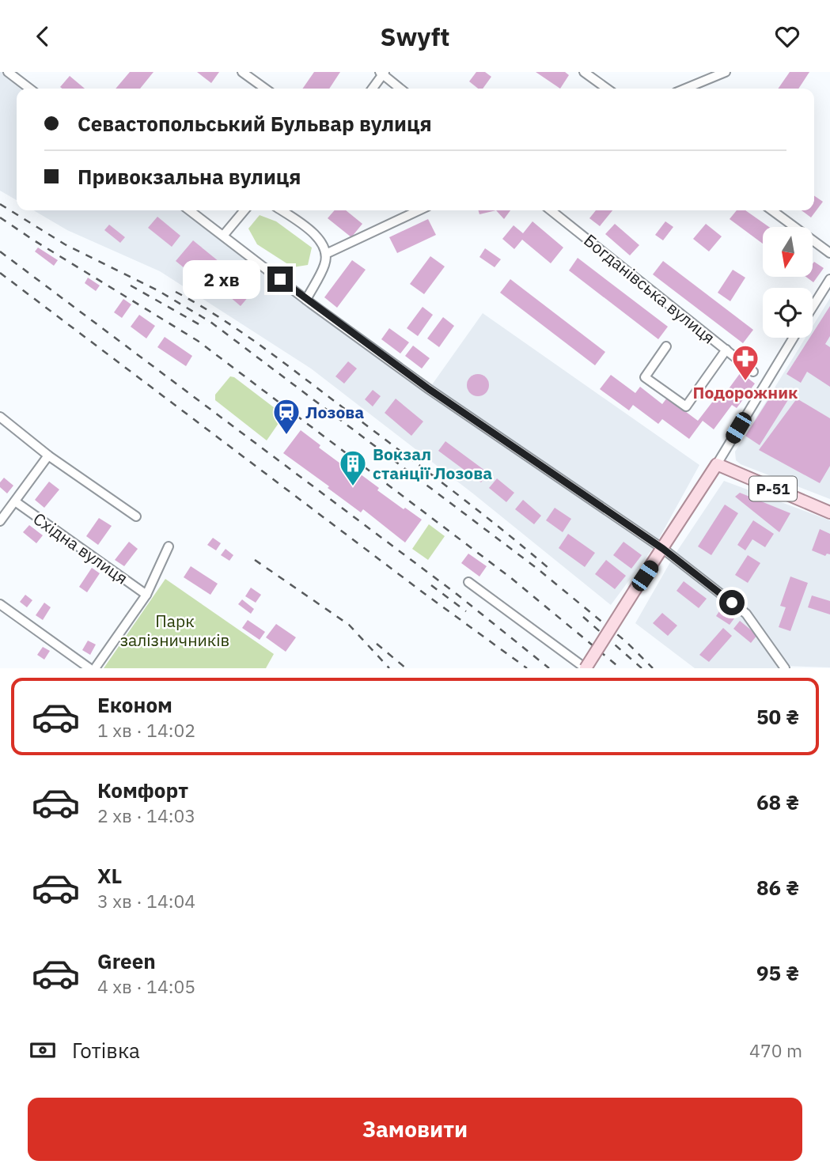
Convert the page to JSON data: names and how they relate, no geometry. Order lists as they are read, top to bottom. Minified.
{"streets":{"main road":["Р-51"],"street":["Богданівська вулиця","Східна вулиця"]},"parks":["Парк залізничників"],"places":{"pharmacy":["Подорожник"],"station":["Лозова"],"building":["Вокзал станції Лозова"]},"north":"bottom","page":{"header":"Swyft","banner":["Севастопольський Бульвар вулиця","Привокзальна вулиця"],"bubble":"2 хв","list":[{"name":"Економ","note":"1 хв · 14:02","value":"50 ₴"},{"name":"Комфорт","note":"2 хв · 14:03","value":"68 ₴"},{"name":"XL","note":"3 хв · 14:04","value":"86 ₴"},{"name":"Green","note":"4 хв · 14:05","value":"95 ₴"}],"pay":["Готівка","470 m"],"buttons":"Замовити"}}
